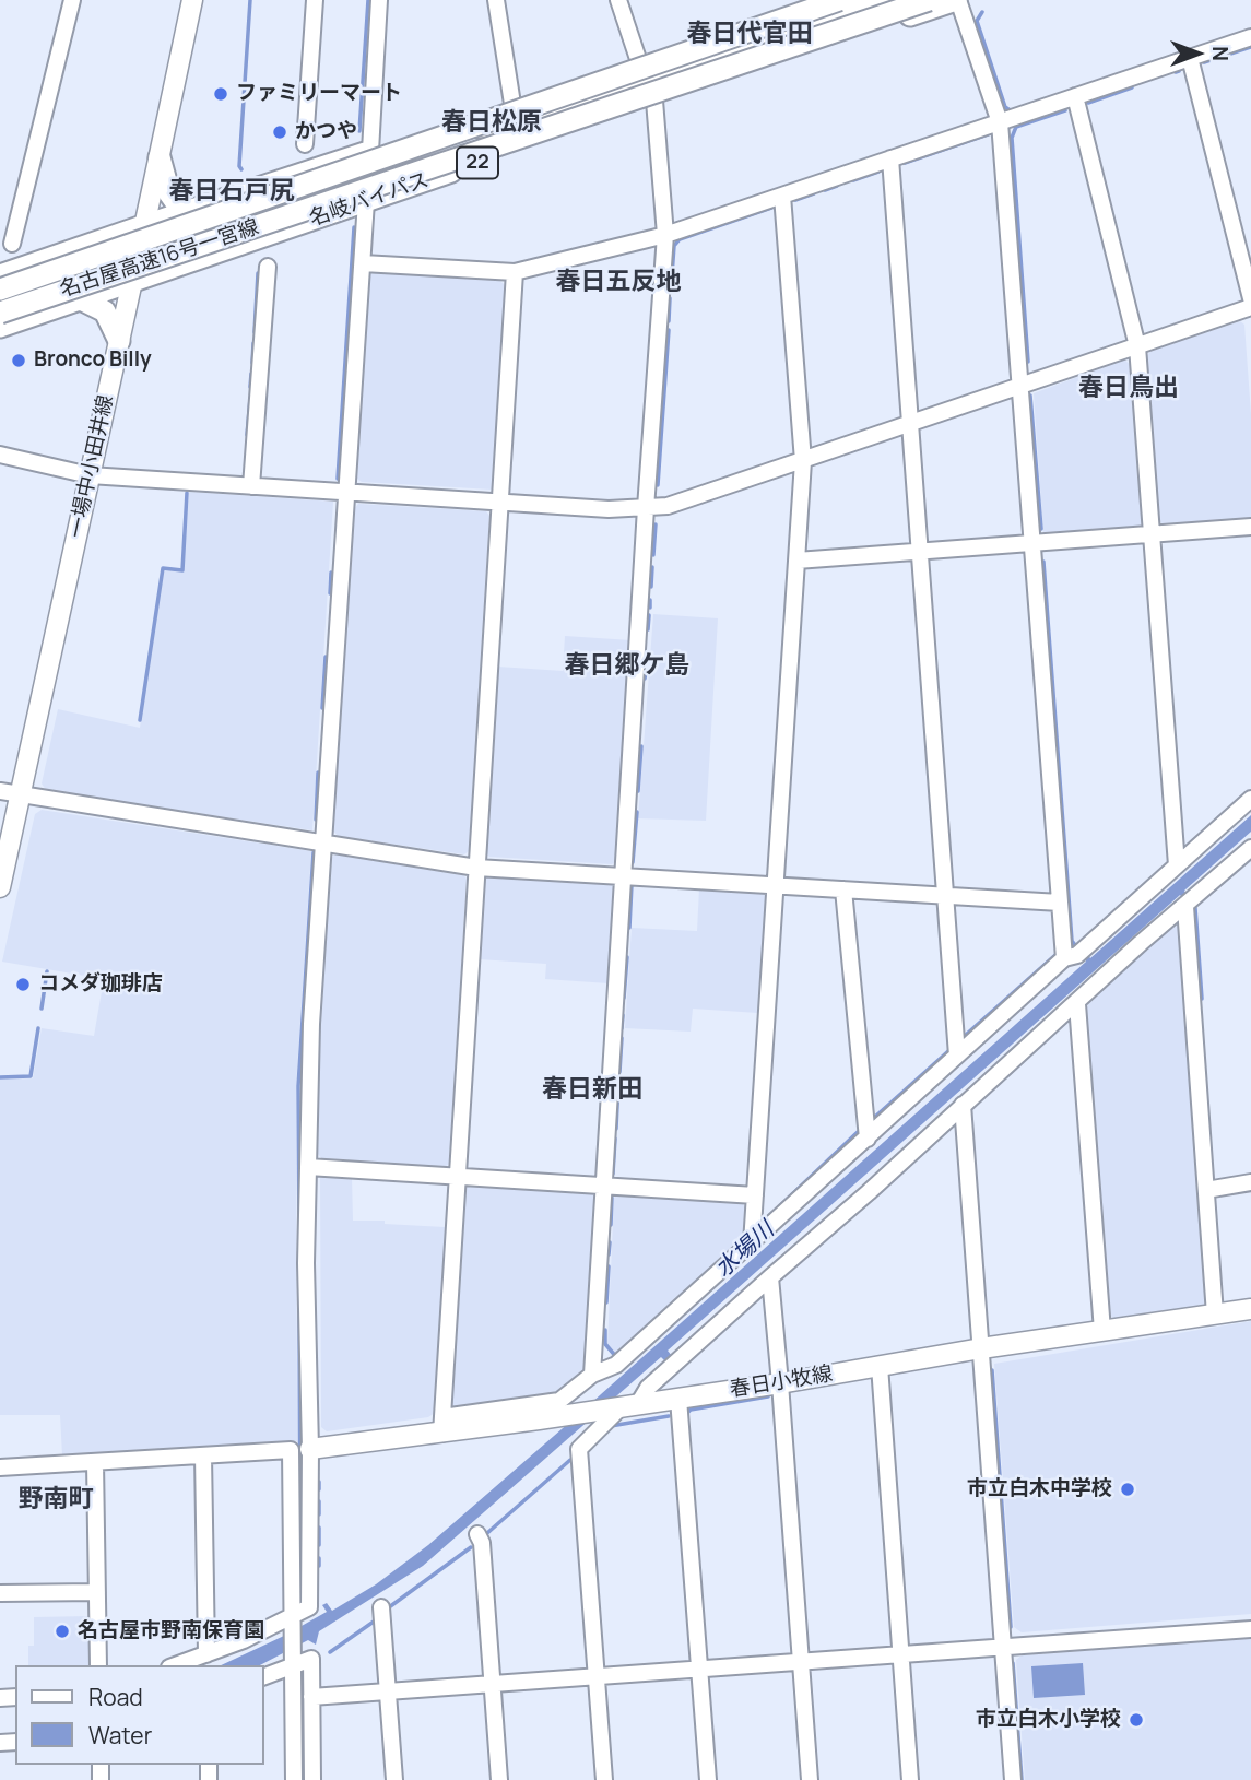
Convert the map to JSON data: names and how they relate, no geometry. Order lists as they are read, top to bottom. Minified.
{"streets":{"highway":["22","名岐バイパス","名古屋高速16号一宮線"],"main road":["一場中小田井線","春日小牧線"]},"crossings":[["22","一場中小田井線"],["名岐バイパス","一場中小田井線"]],"districts":["春日代官田","春日松原","春日石戸尻","春日五反地","春日鳥出","春日郷ケ島","春日新田","野南町"],"water":["水場川"],"places":["ファミリーマート","かつや","Bronco Billy","コメダ珈琲店","市立白木中学校","名古屋市野南保育園","市立白木小学校"],"legend":["Road","Water"],"north":"right"}
